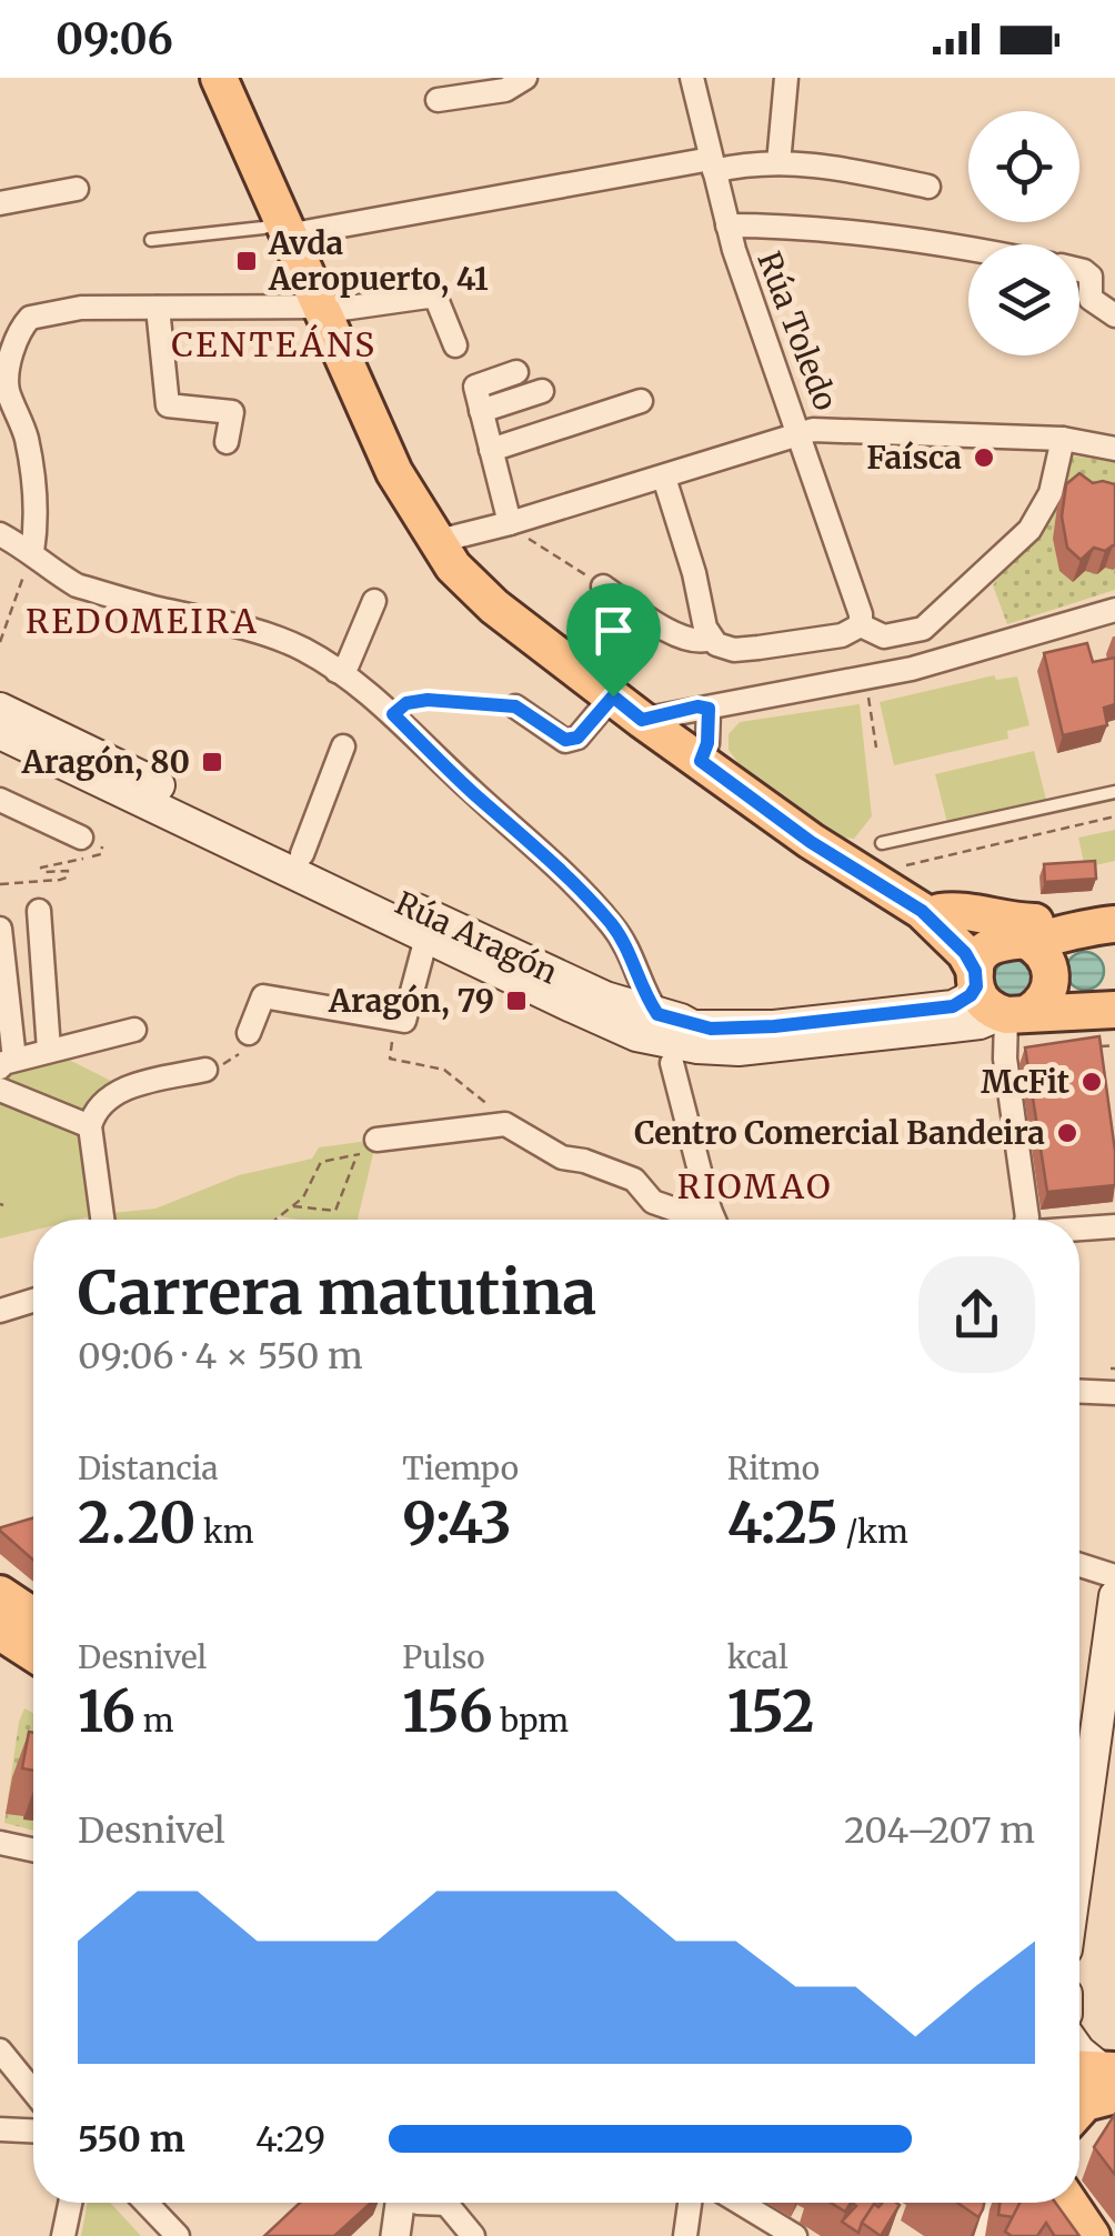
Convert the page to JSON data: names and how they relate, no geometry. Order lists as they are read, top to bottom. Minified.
{"streets":{"main road":["Rúa Aragón"],"street":["Rúa Toledo"]},"districts":["CENTEÁNS","REDOMEIRA","RIOMAO"],"places":{"transit":["Avda Aeropuerto, 41","Aragón, 80","Aragón, 79"],"other":["Faísca","McFit","Centro Comercial Bandeira"]},"page":{"status":"09:06","heading":["Carrera matutina","09:06 · 4 × 550 m"],"stats":[["Distancia","2.20 km"],["Tiempo","9:43"],["Ritmo","4:25 /km"],["Desnivel","16 m"],["Pulso","156 bpm"],["kcal","152"]],"chart":["Desnivel","204–207 m"],"list":[{"name":"550 m","note":"4:29"}]}}
